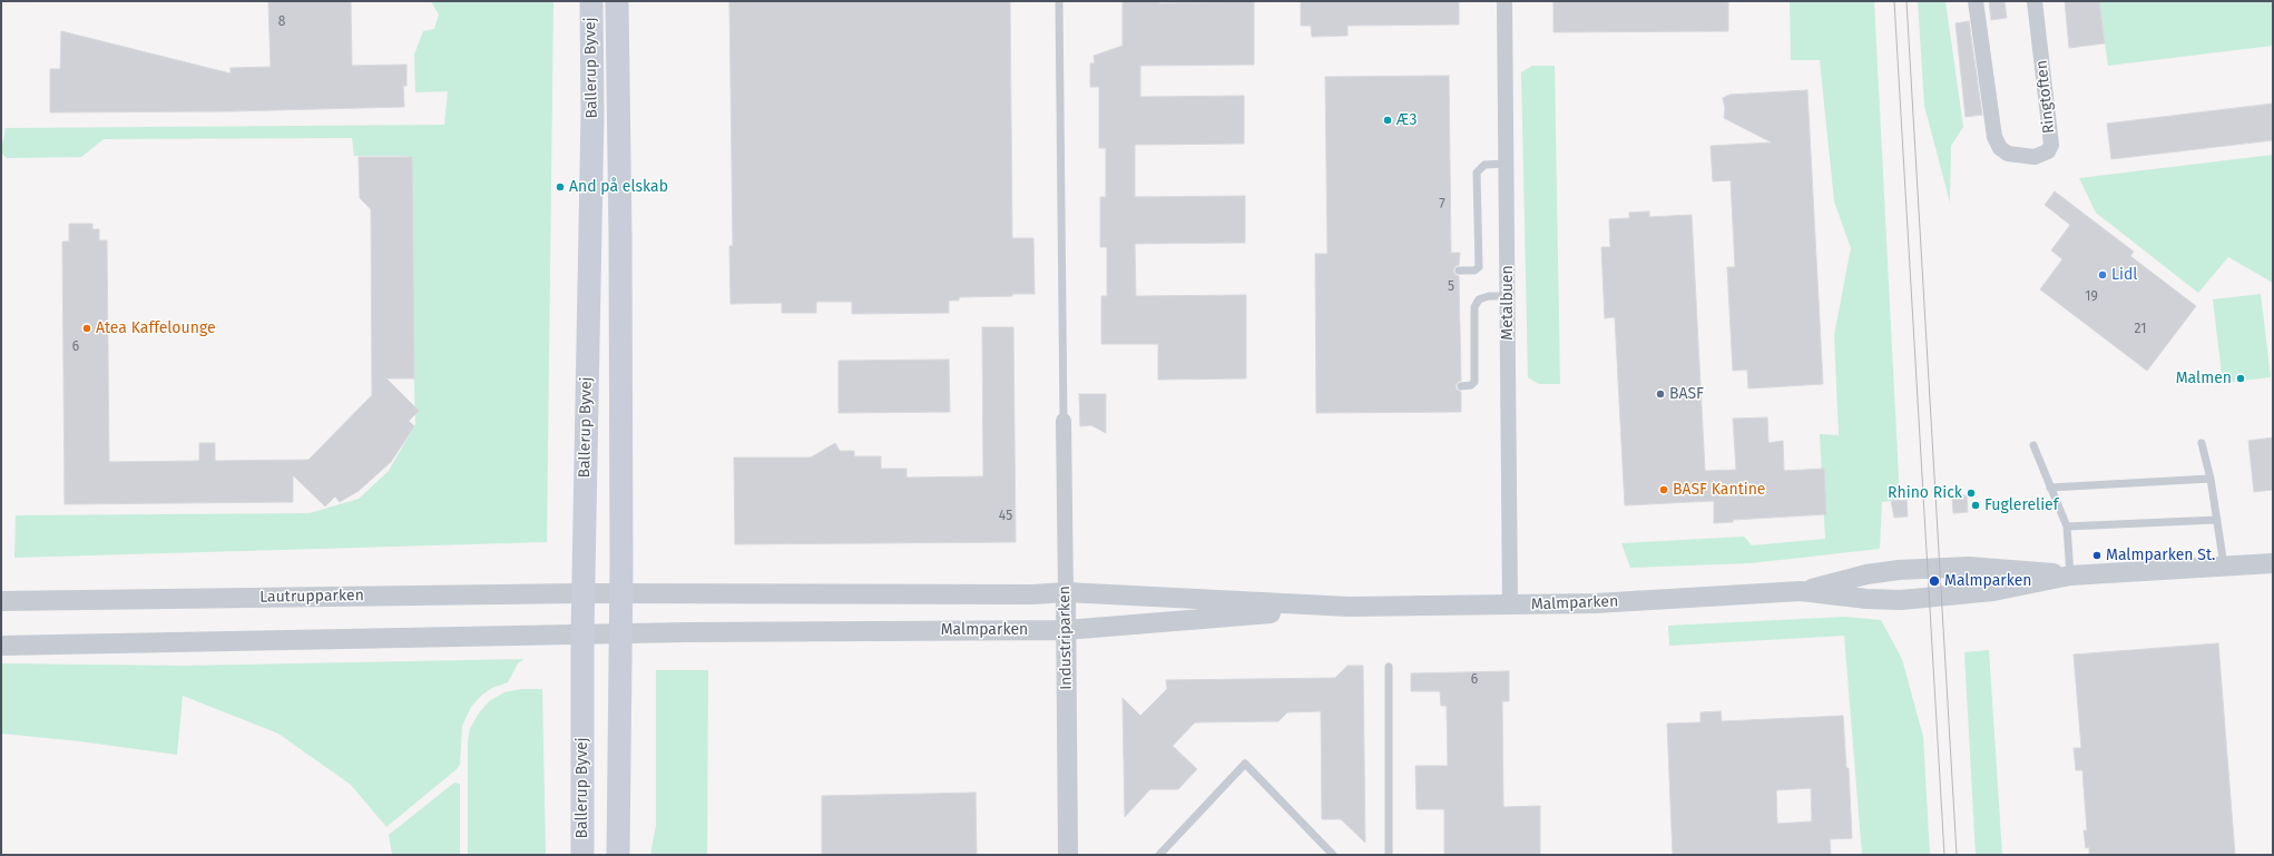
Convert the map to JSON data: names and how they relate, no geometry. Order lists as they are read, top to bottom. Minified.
{"streets":{"main road":["Ballerup Byvej"],"street":["Ringtoften","Metalbuen","Lautrupparken","Malmparken","Industriparken"]},"crossings":[["Ballerup Byvej","Lautrupparken"],["Ballerup Byvej","Malmparken"],["Metalbuen","Malmparken"],["Lautrupparken","Malmparken"],["Malmparken","Industriparken"]],"places":["Æ3","And på elskab","Lidl","Atea Kaffelounge","Malmen","BASF","BASF Kantine","Rhino Rick","Fuglerelief","Malmparken St.","Malmparken"],"house_numbers":["8","7","5","19","21","6","45","6"]}
